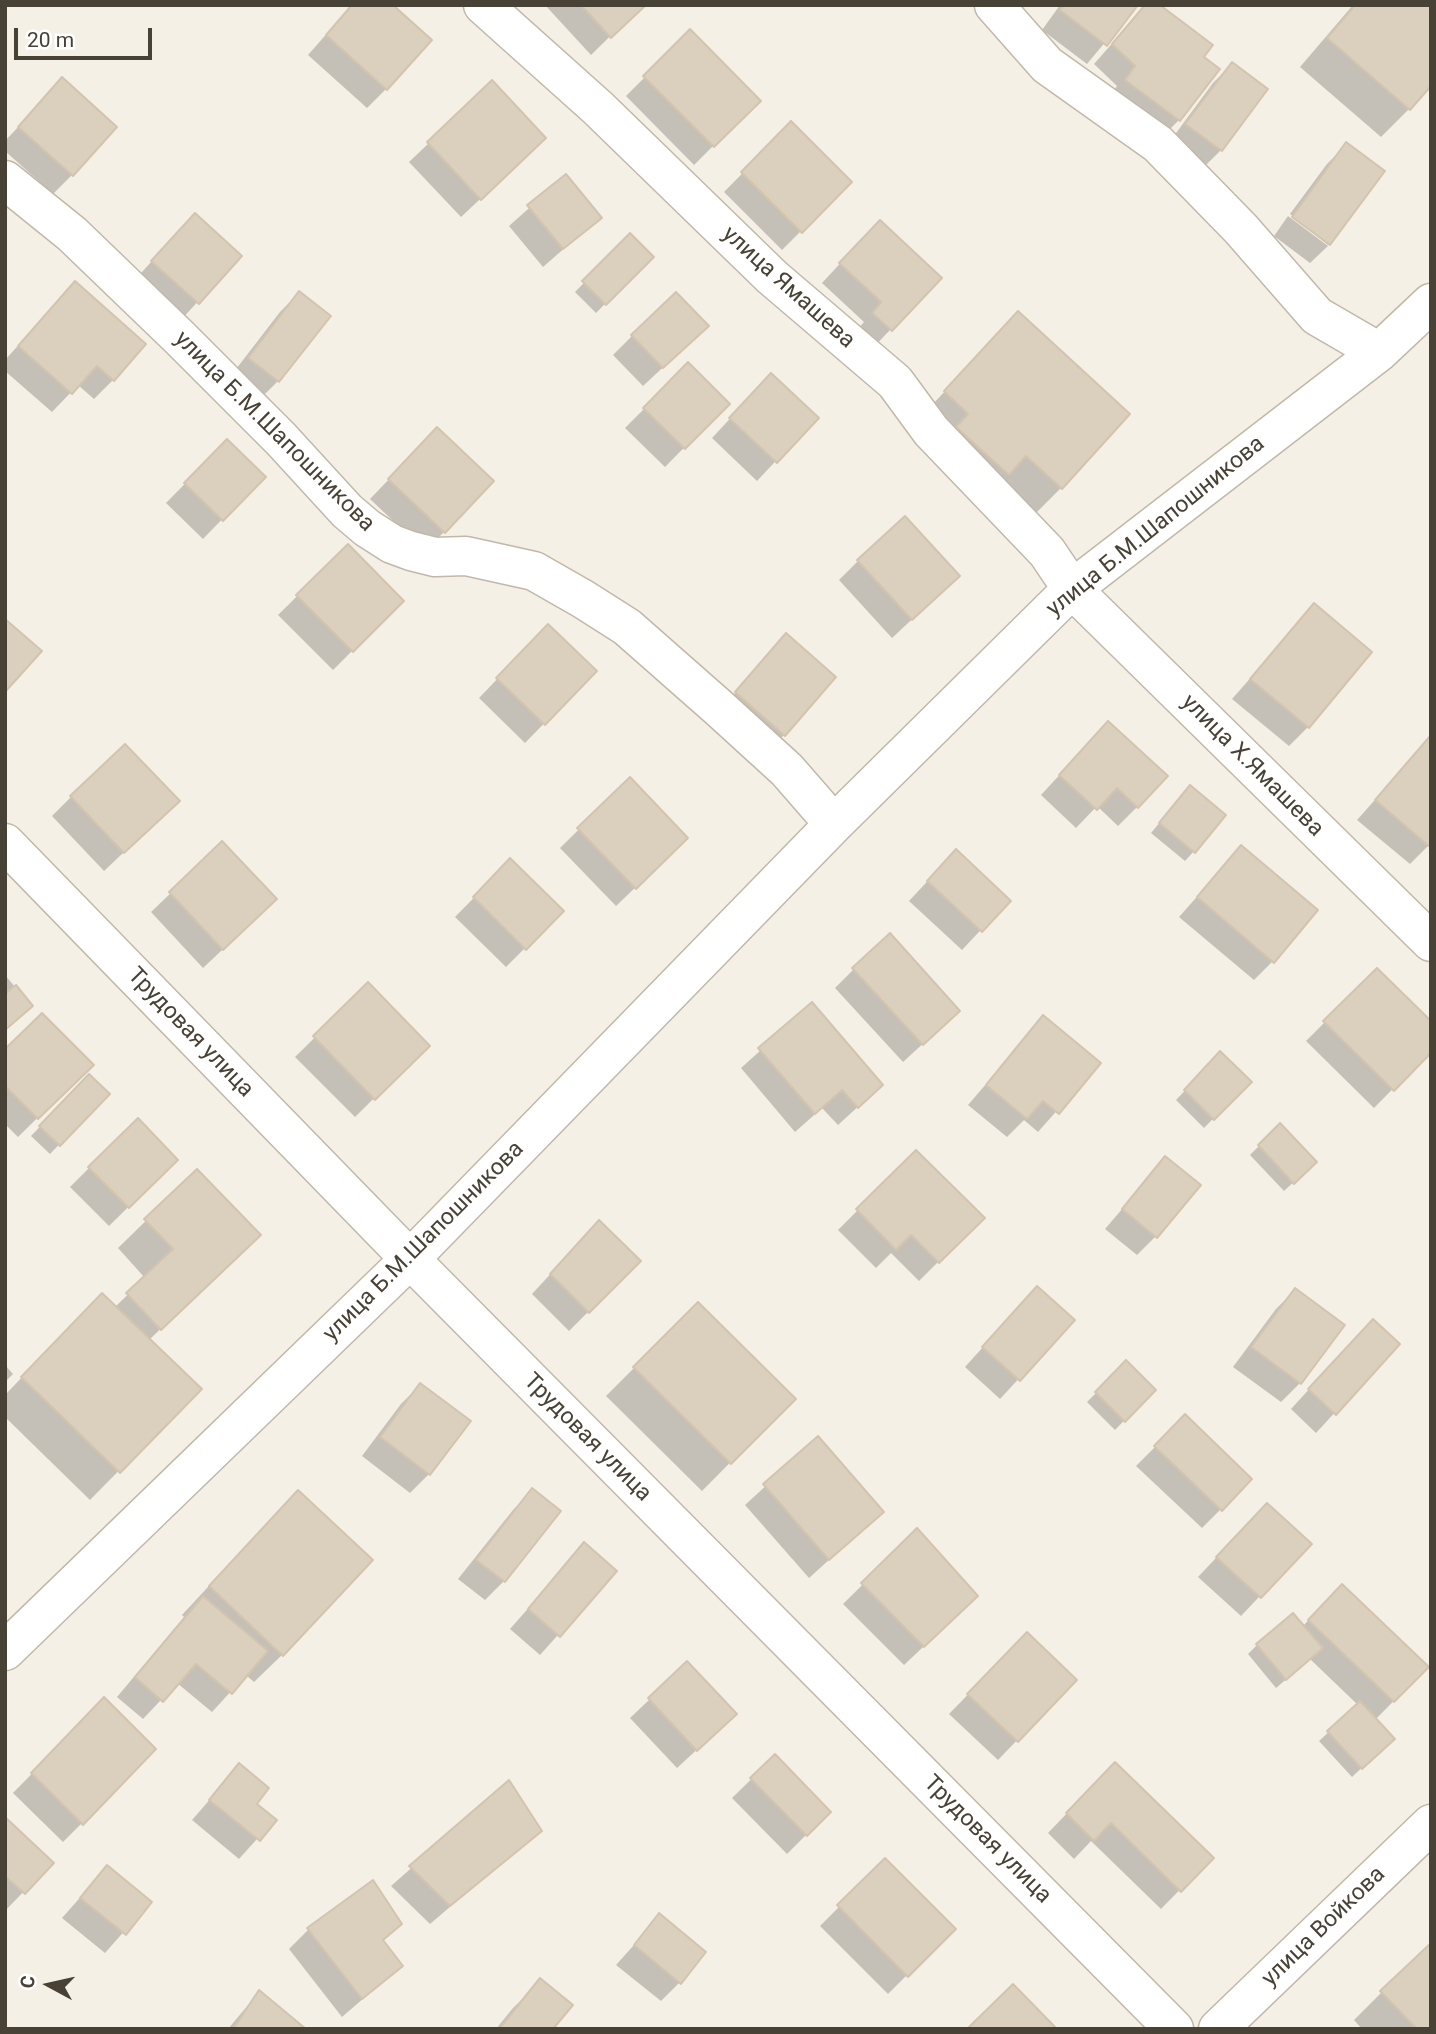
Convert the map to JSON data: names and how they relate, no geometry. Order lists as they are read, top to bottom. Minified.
{"streets":{"street":["улица Ямашева","улица Б.М.Шапошникова","улица Х.Ямашева","Трудовая улица","улица Войкова"]},"crossings":[["улица Ямашева","улица Б.М.Шапошникова"],["улица Ямашева","улица Х.Ямашева"],["улица Б.М.Шапошникова","улица Х.Ямашева"],["улица Б.М.Шапошникова","Трудовая улица"]],"scale_bar":"20 m","north":"left"}
